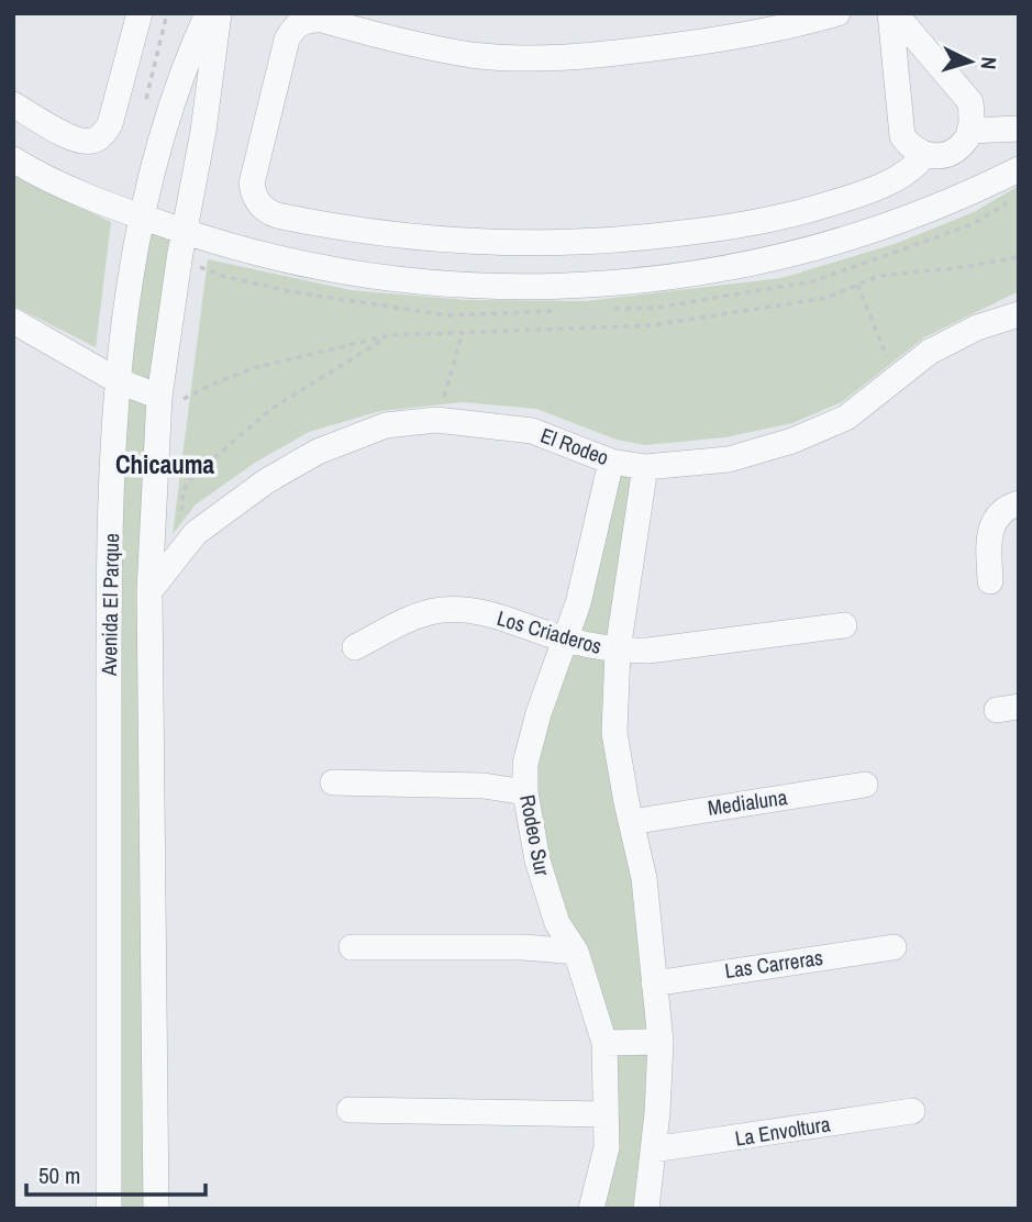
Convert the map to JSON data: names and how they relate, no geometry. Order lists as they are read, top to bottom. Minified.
{"streets":{"street":["El Rodeo","Avenida El Parque","Los Criaderos","Medialuna","Rodeo Sur","Las Carreras","La Envoltura"]},"crossings":[["El Rodeo","Avenida El Parque"],["El Rodeo","Rodeo Sur"],["Los Criaderos","Rodeo Sur"]],"districts":["Chicauma"],"scale_bar":"50 m","north":"right"}
